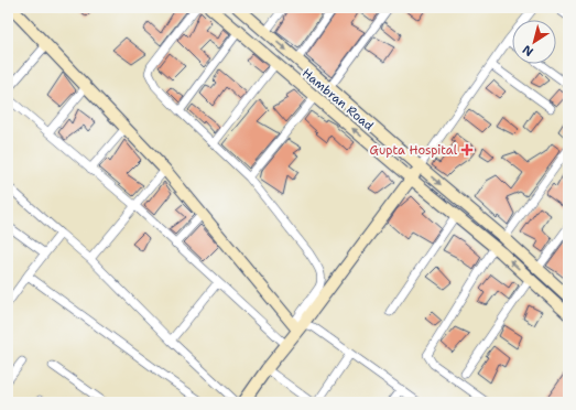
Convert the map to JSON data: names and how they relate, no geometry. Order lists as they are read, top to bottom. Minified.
{"streets":{"main road":["Hambran Road"]},"places":{"health":["Gupta Hospital"]},"north":"bottom left"}
